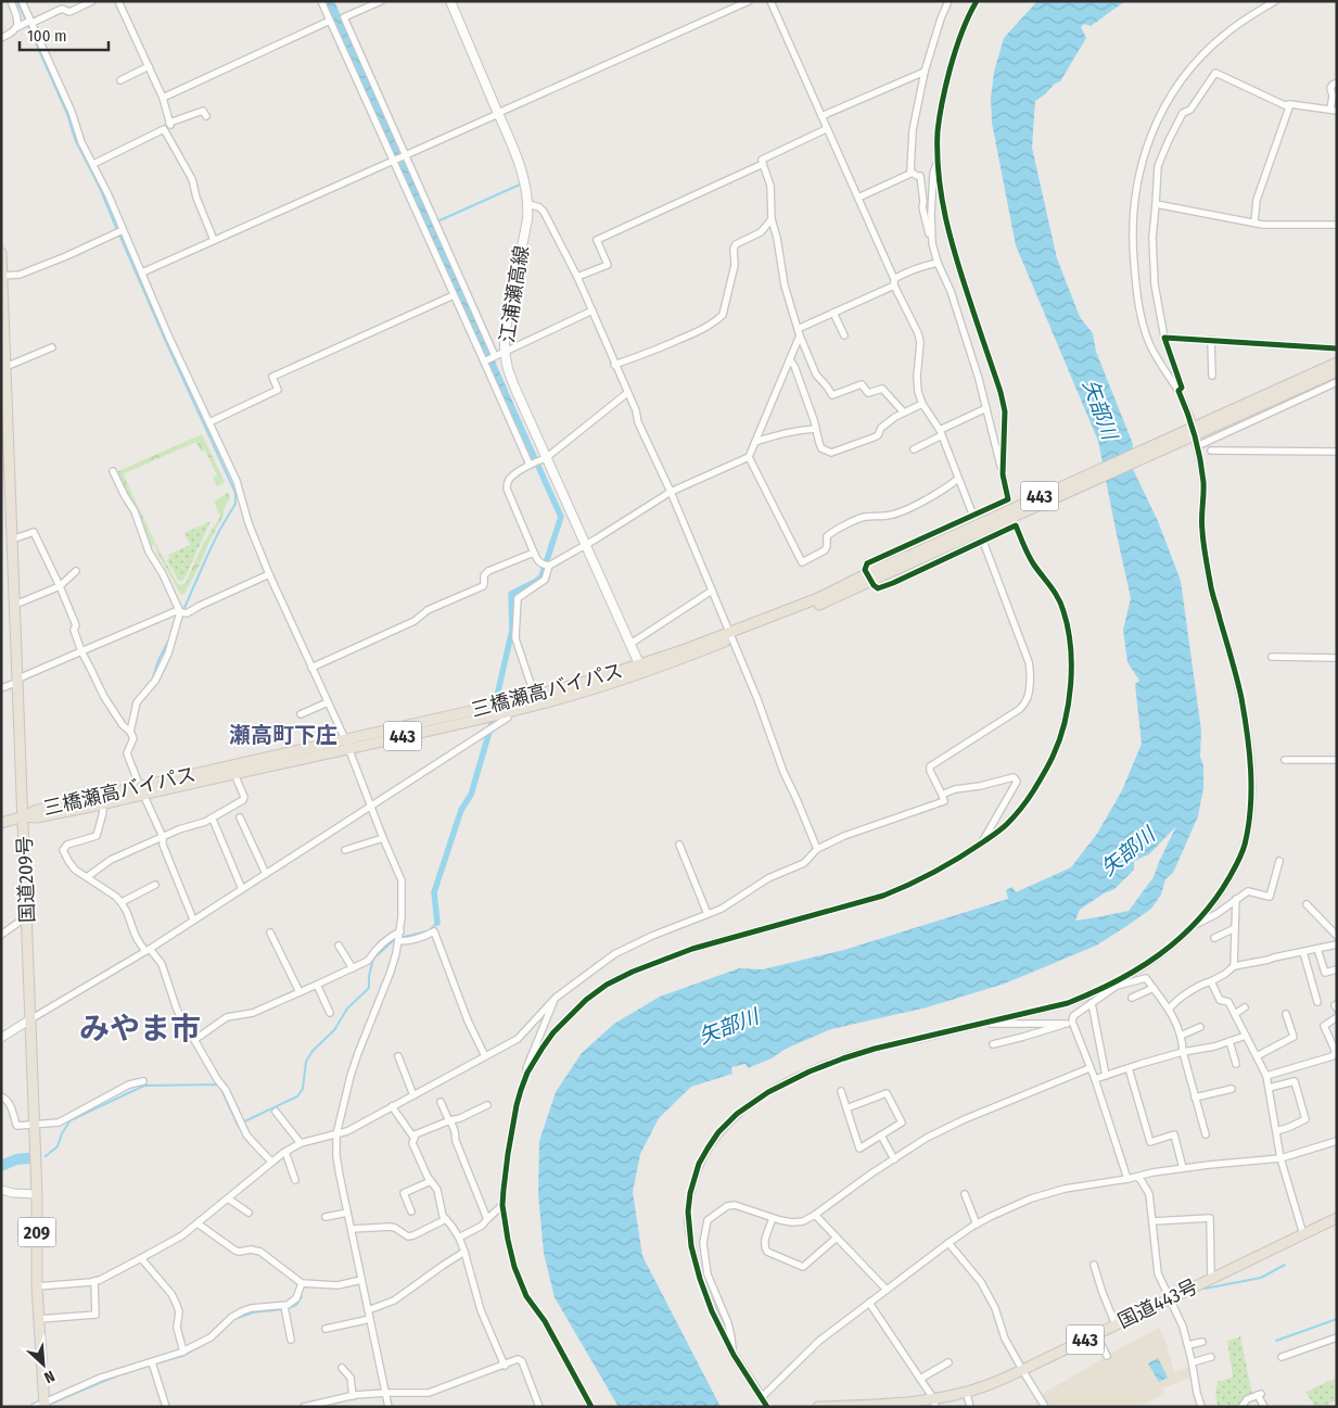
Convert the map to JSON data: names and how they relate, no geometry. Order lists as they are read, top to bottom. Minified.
{"streets":{"highway":["443","三橋瀬高バイパス","国道209号","209","国道443号"],"main road":["江浦瀬高線"]},"crossings":[["江浦瀬高線","三橋瀬高バイパス"],["443","三橋瀬高バイパス"],["443","国道209号"],["三橋瀬高バイパス","国道209号"]],"districts":["瀬高町下庄","みやま市"],"water":["矢部川"],"scale_bar":"100 m","north":"bottom right"}
